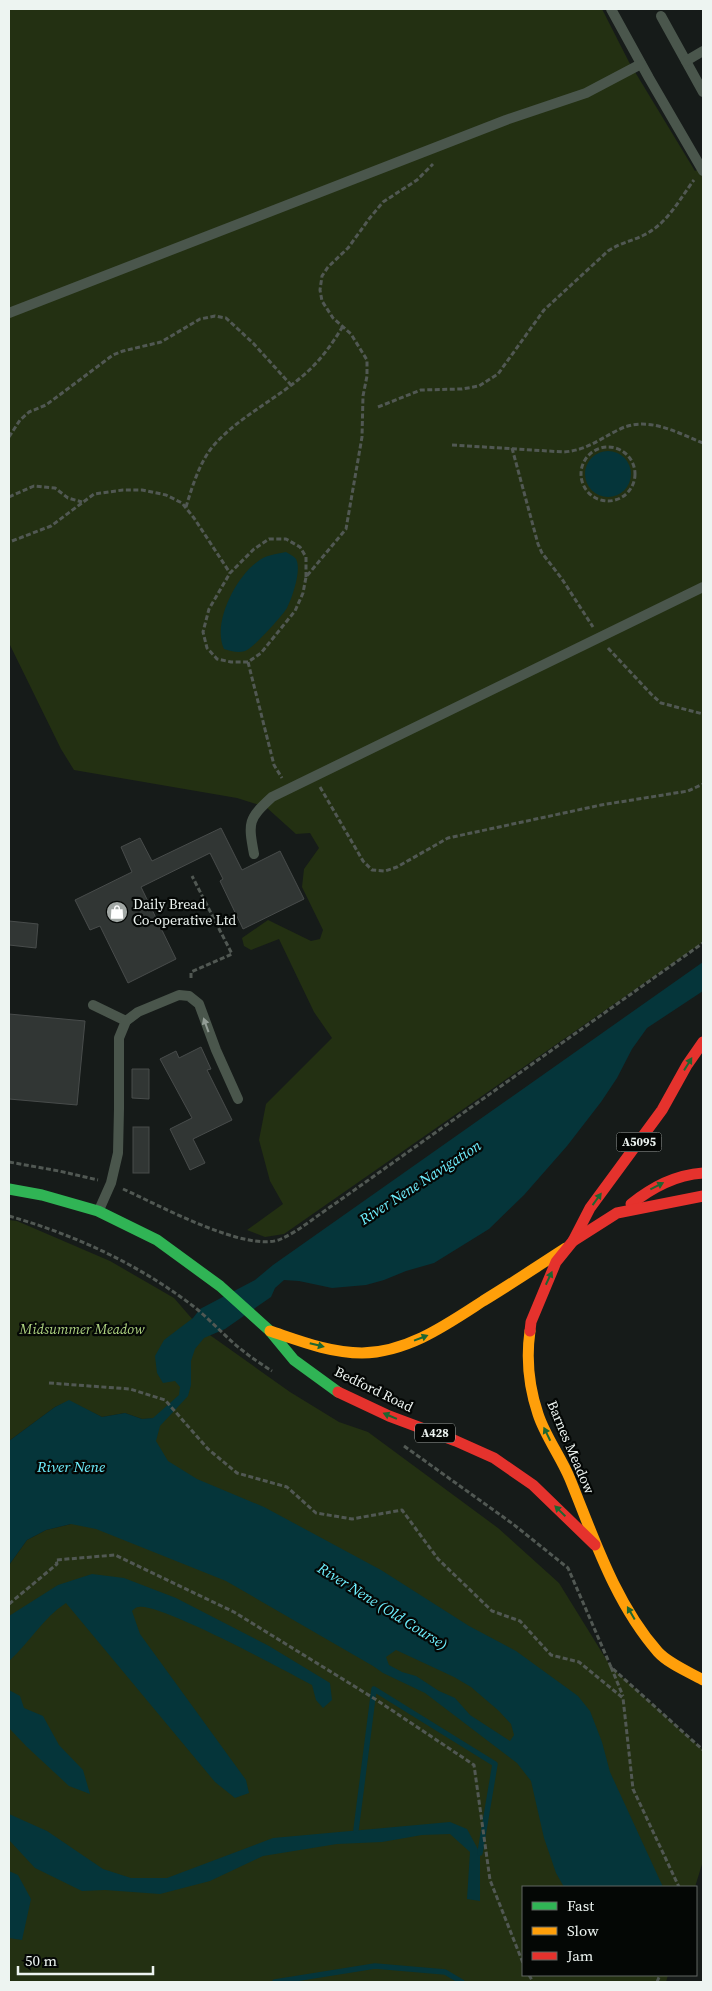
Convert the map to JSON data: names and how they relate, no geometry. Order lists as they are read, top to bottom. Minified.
{"streets":{"main road":["A5095","Bedford Road","A428","Barnes Meadow"]},"crossings":[["A5095","Bedford Road"],["A5095","Barnes Meadow"],["Bedford Road","Barnes Meadow"]],"one_way":["Barnes Meadow"],"water":["River Nene Navigation","River Nene","River Nene (Old Course)"],"parks":["Midsummer Meadow"],"places":{"shop":["Daily Bread Co-operative Ltd"]},"legend":["Fast","Slow","Jam"],"scale_bar":"50 m"}
